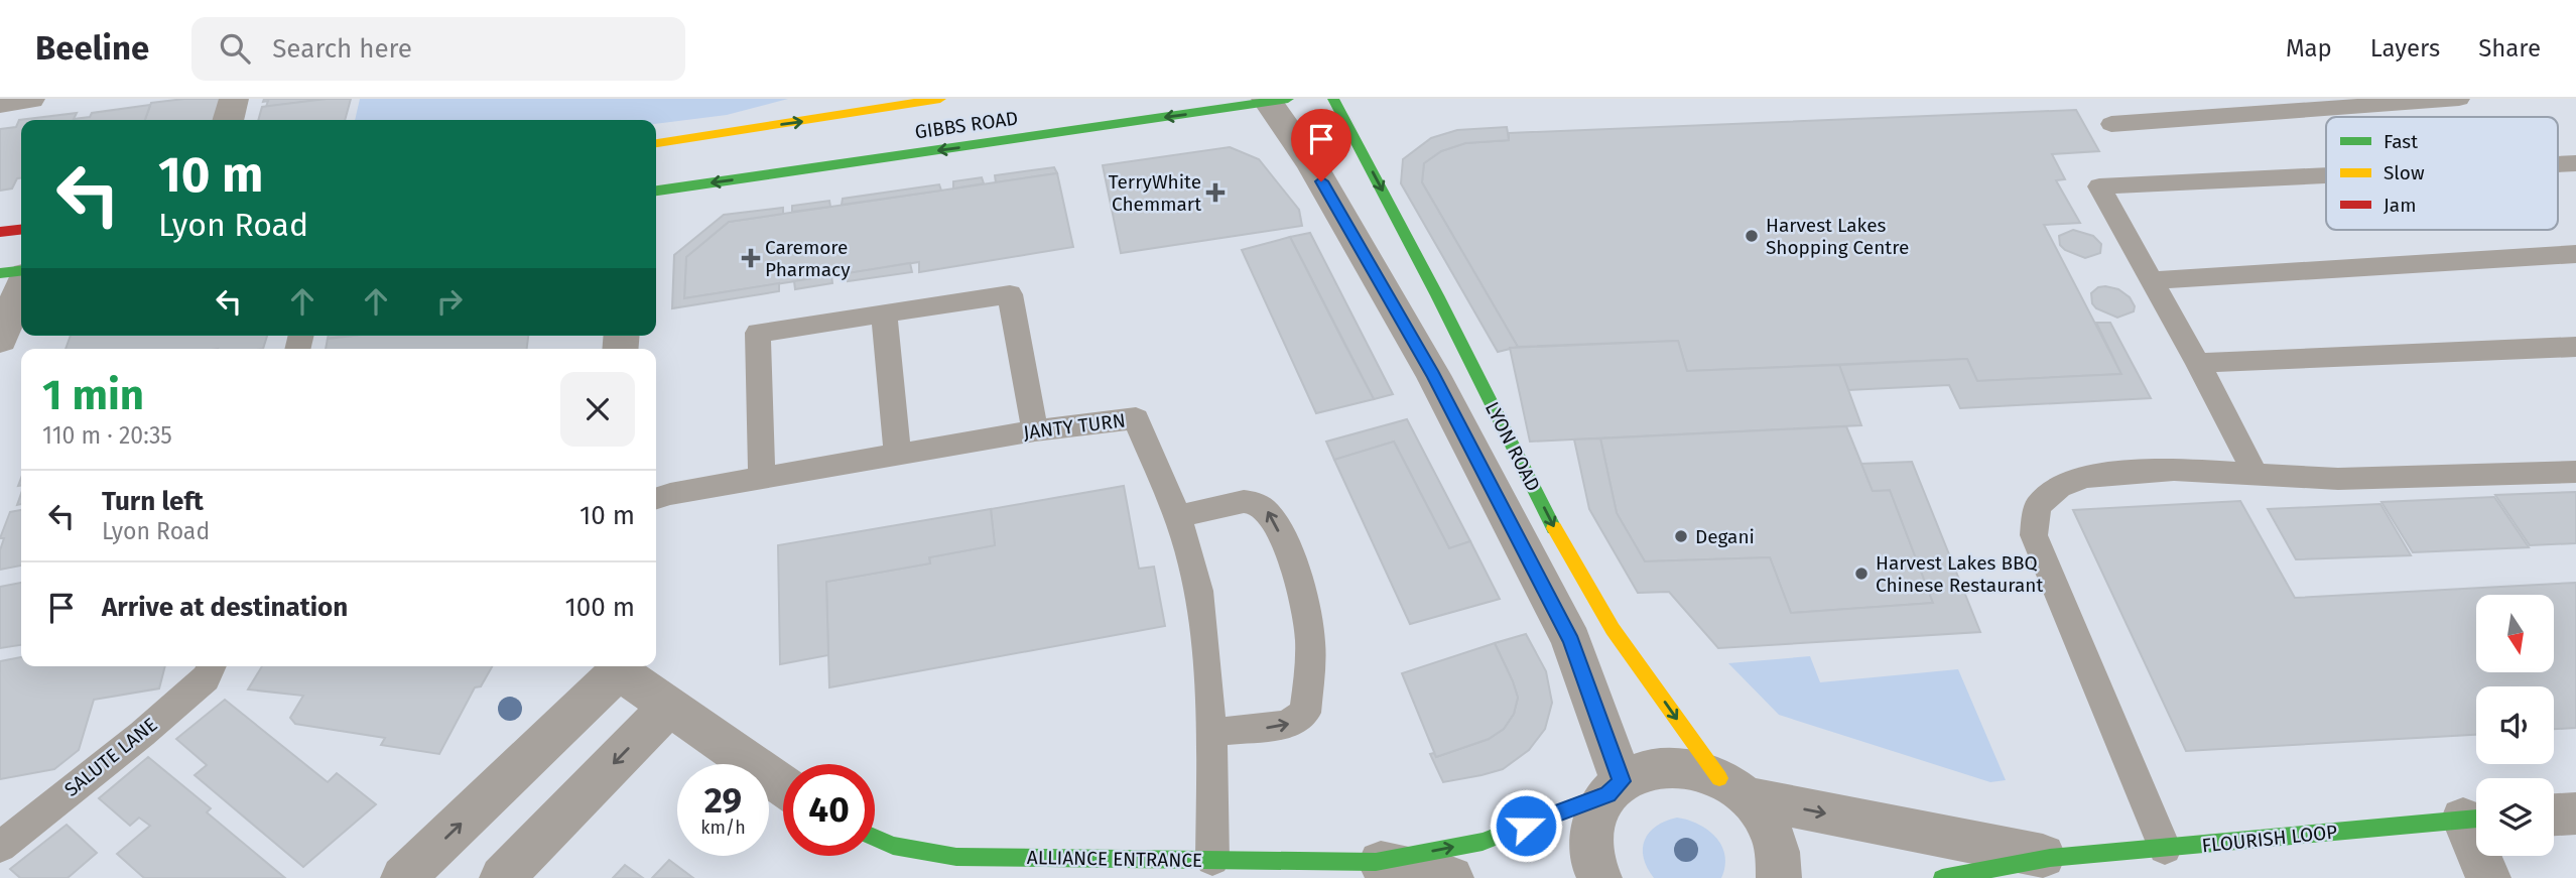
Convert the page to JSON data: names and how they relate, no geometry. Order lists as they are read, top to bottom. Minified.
{"streets":{"street":["GIBBS ROAD","LYON ROAD","FLOURISH LOOP","ALLIANCE ENTRANCE"],"lane":["JANTY TURN","SALUTE LANE"]},"crossings":[["GIBBS ROAD","LYON ROAD"],["JANTY TURN","ALLIANCE ENTRANCE"],["LYON ROAD","FLOURISH LOOP"],["LYON ROAD","ALLIANCE ENTRANCE"],["FLOURISH LOOP","ALLIANCE ENTRANCE"]],"places":{"health":["TerryWhite Chemmart","Caremore Pharmacy"],"other":["Harvest Lakes Shopping Centre","Degani","Harvest Lakes BBQ Chinese Restaurant"]},"legend":["Fast","Slow","Jam"],"north":"bottom","page":{"header":"Beeline","search":"Search here","nav":["Map","Layers","Share"],"turn":["10 m","Lyon Road"],"heading":["1 min","110 m · 20:35"],"list":[{"name":"Turn left","note":"Lyon Road","value":"10 m"},{"name":"Arrive at destination","value":"100 m"}],"speed":"29 km/h","limit":"40"}}
